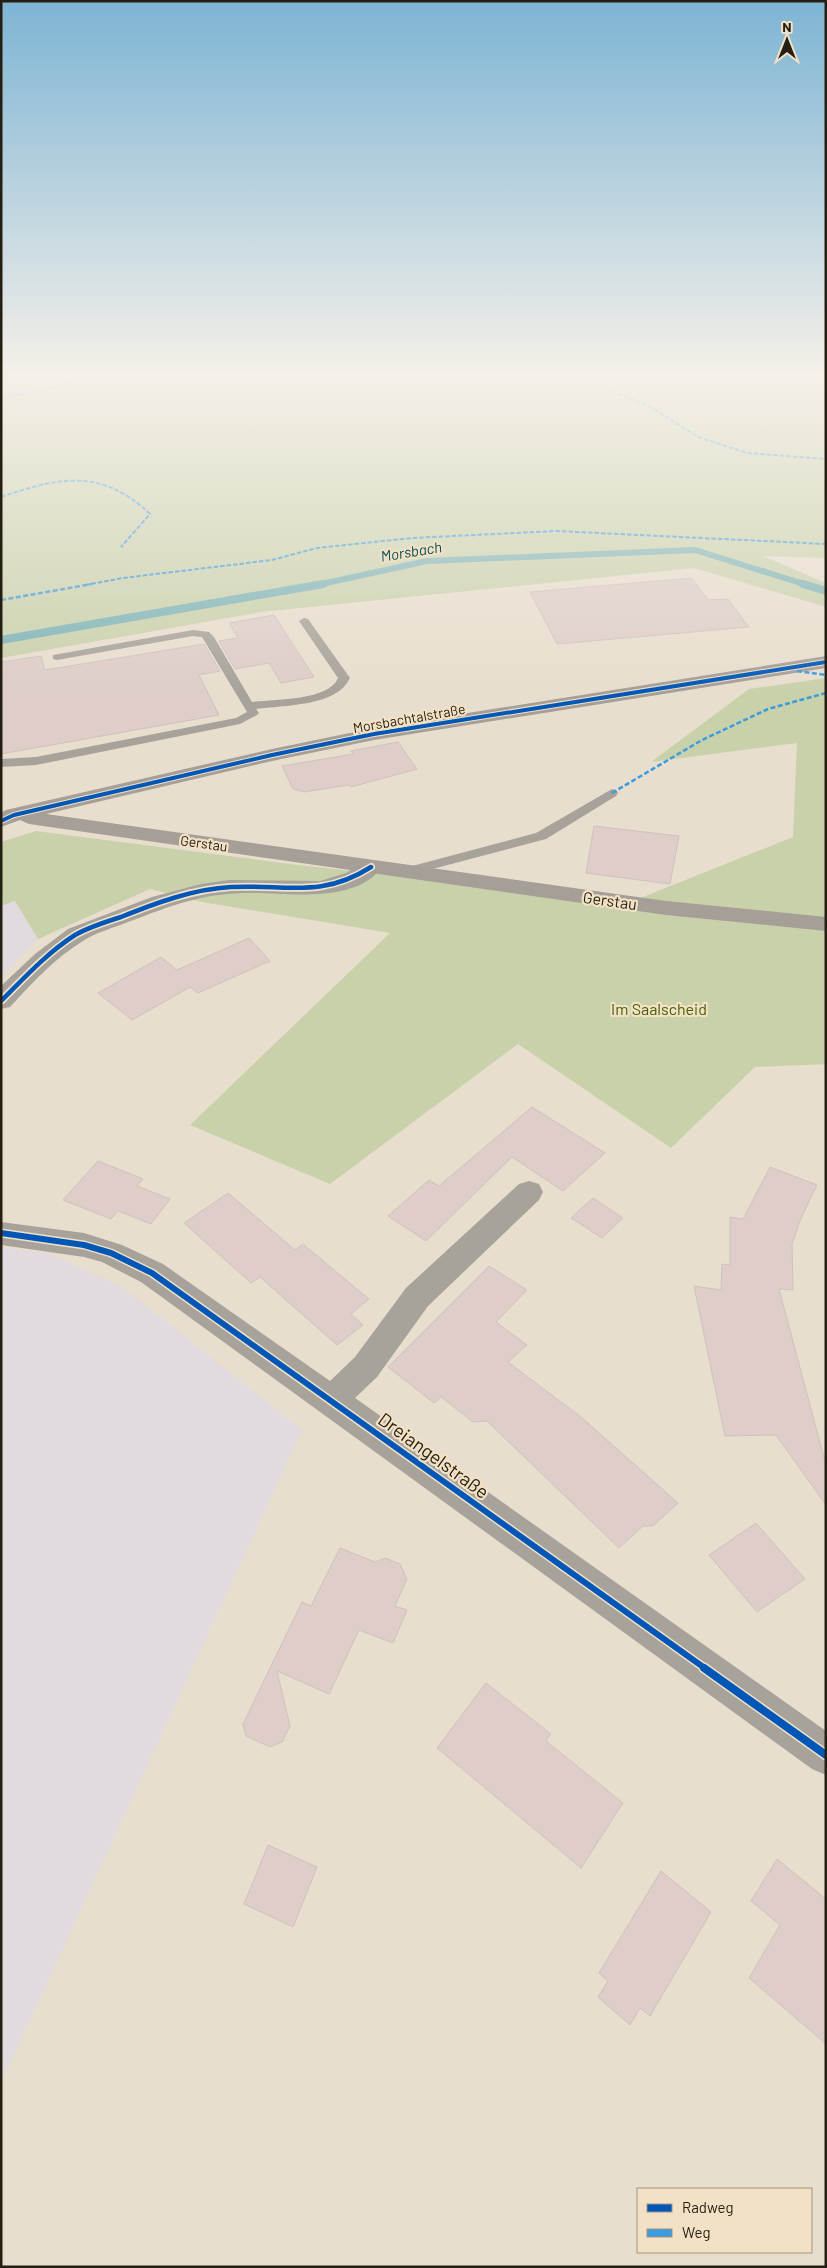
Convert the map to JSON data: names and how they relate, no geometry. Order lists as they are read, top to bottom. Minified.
{"streets":{"main road":["Morsbachtalstraße","Gerstau"],"street":["Dreiangelstraße"]},"crossings":[["Morsbachtalstraße","Gerstau"]],"water":["Morsbach"],"parks":["Im Saalscheid"],"legend":["Radweg","Weg"],"north":"top"}
